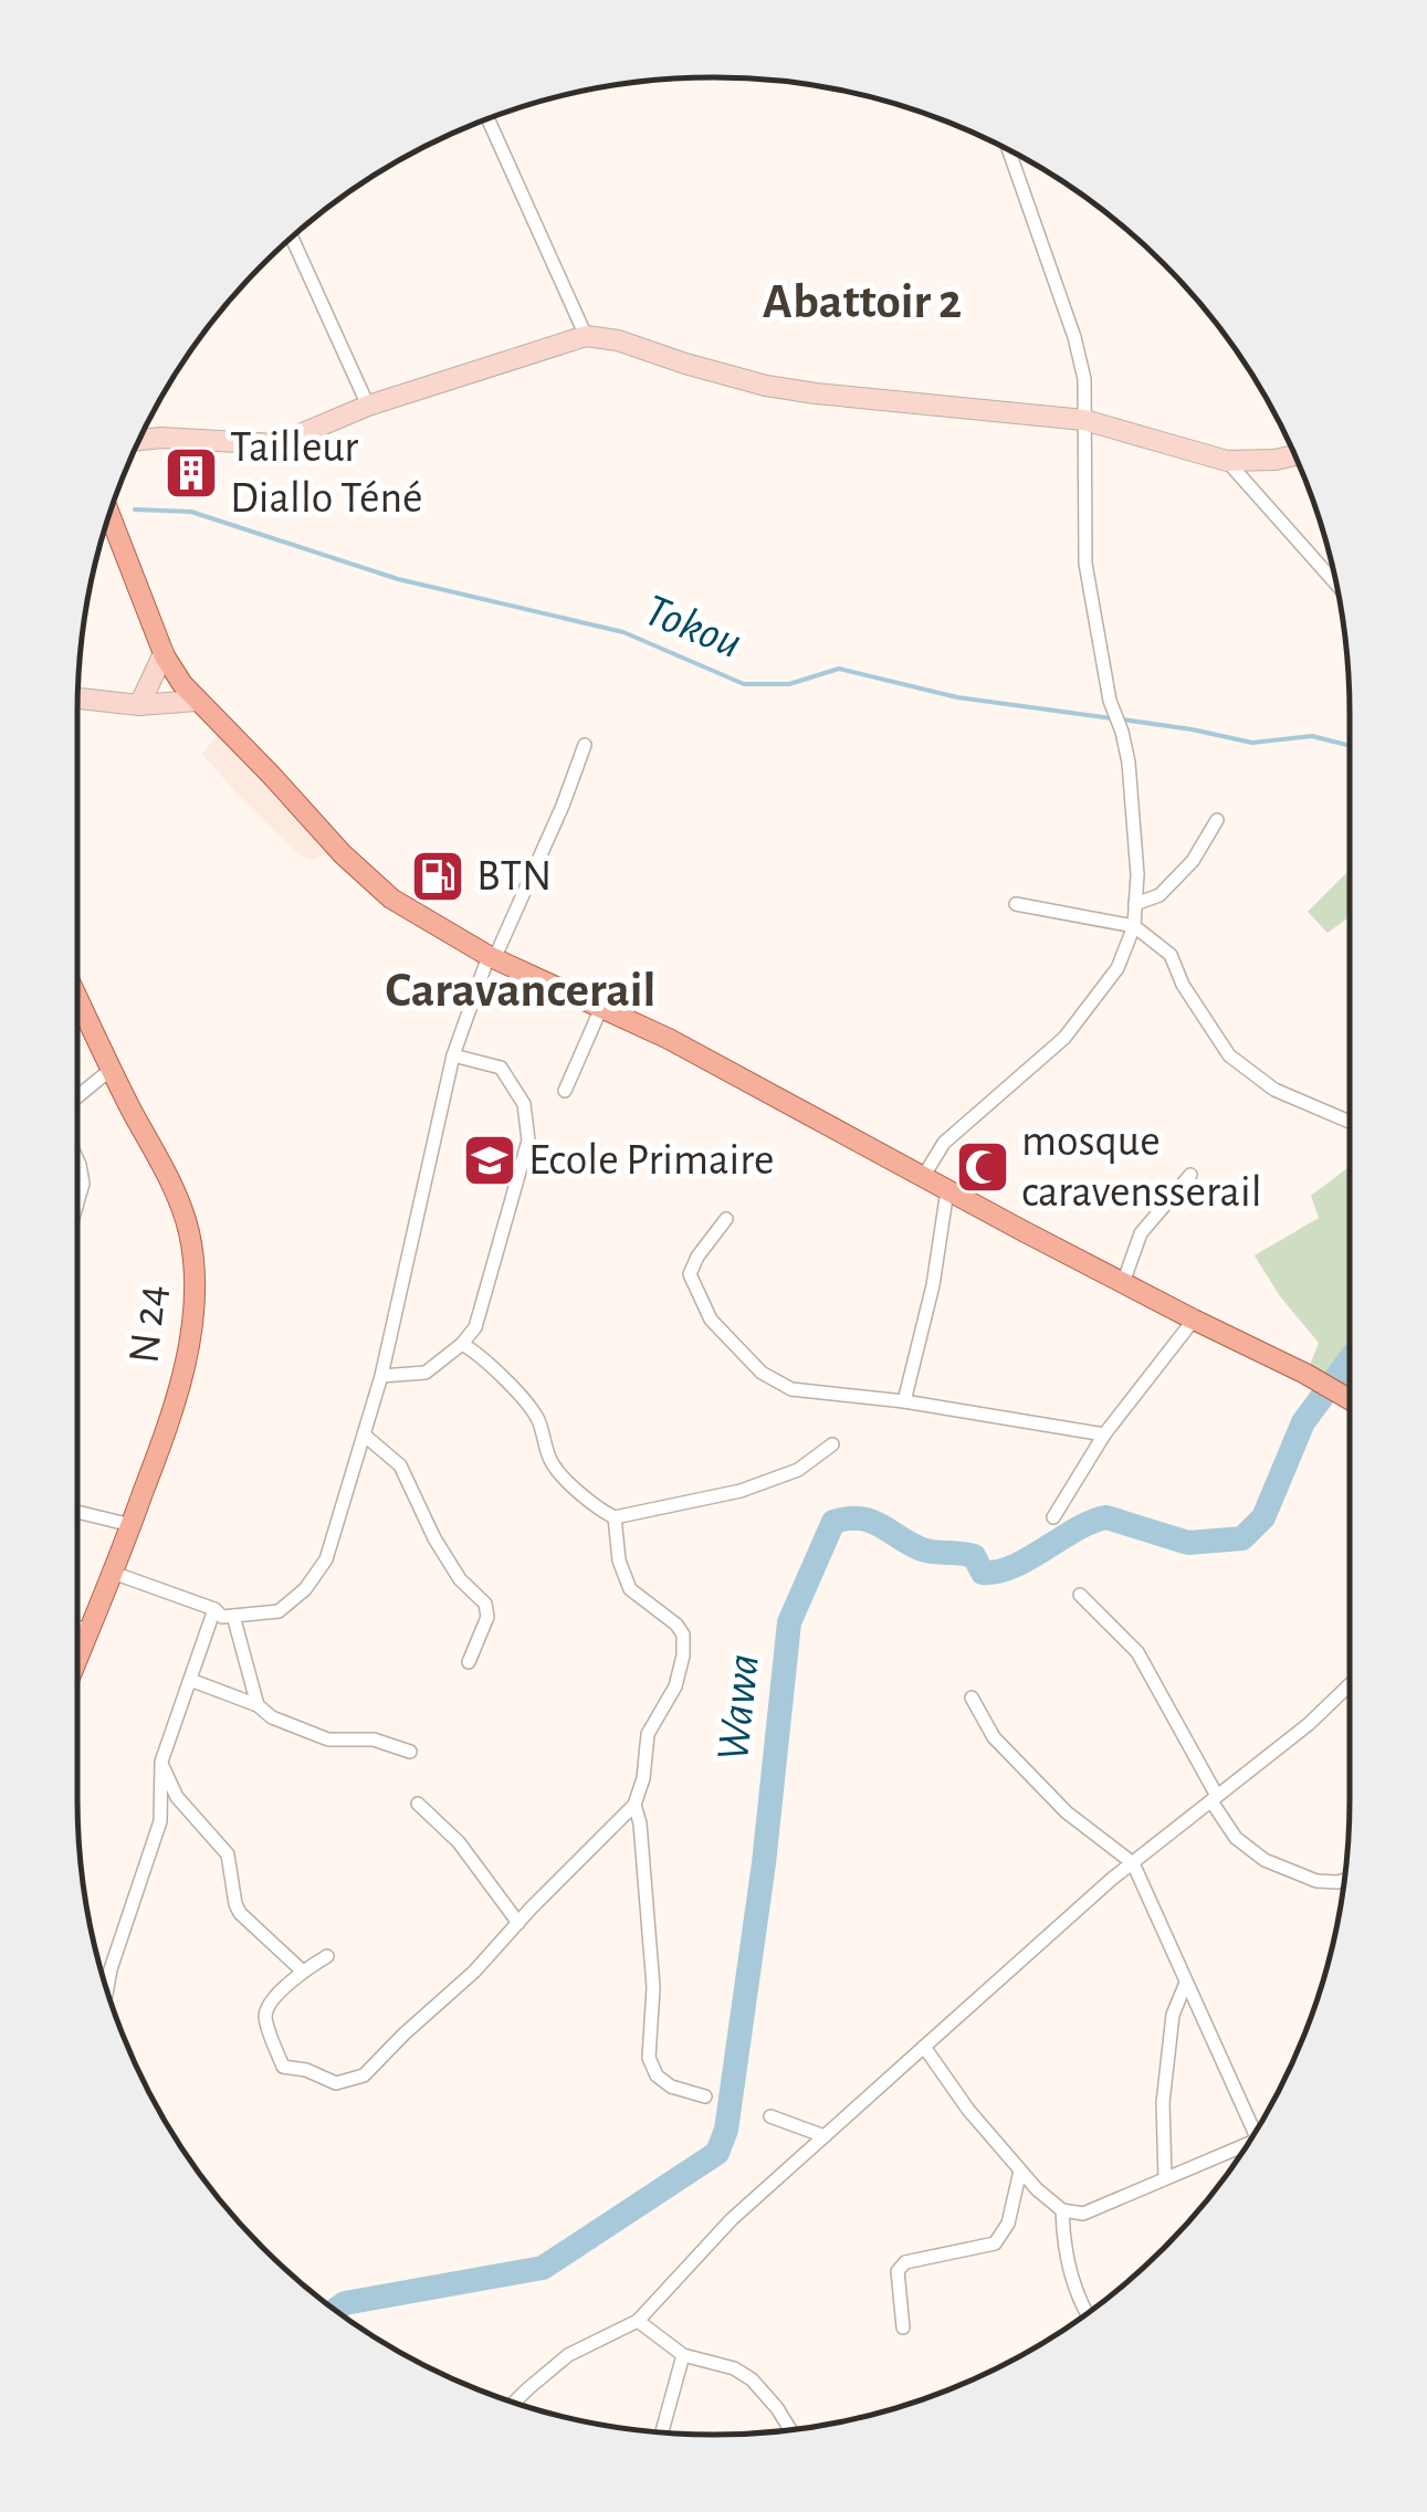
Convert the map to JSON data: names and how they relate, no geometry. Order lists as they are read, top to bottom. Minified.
{"streets":{"main road":["N 24"]},"districts":["Abattoir 2","Caravancerail"],"water":["Tokou","Wawa"],"places":{"building":["Tailleur Diallo Téné"],"fuel station":["BTN"],"school or university":["Ecole Primaire"],"mosque":["mosque caravensserail"]}}
